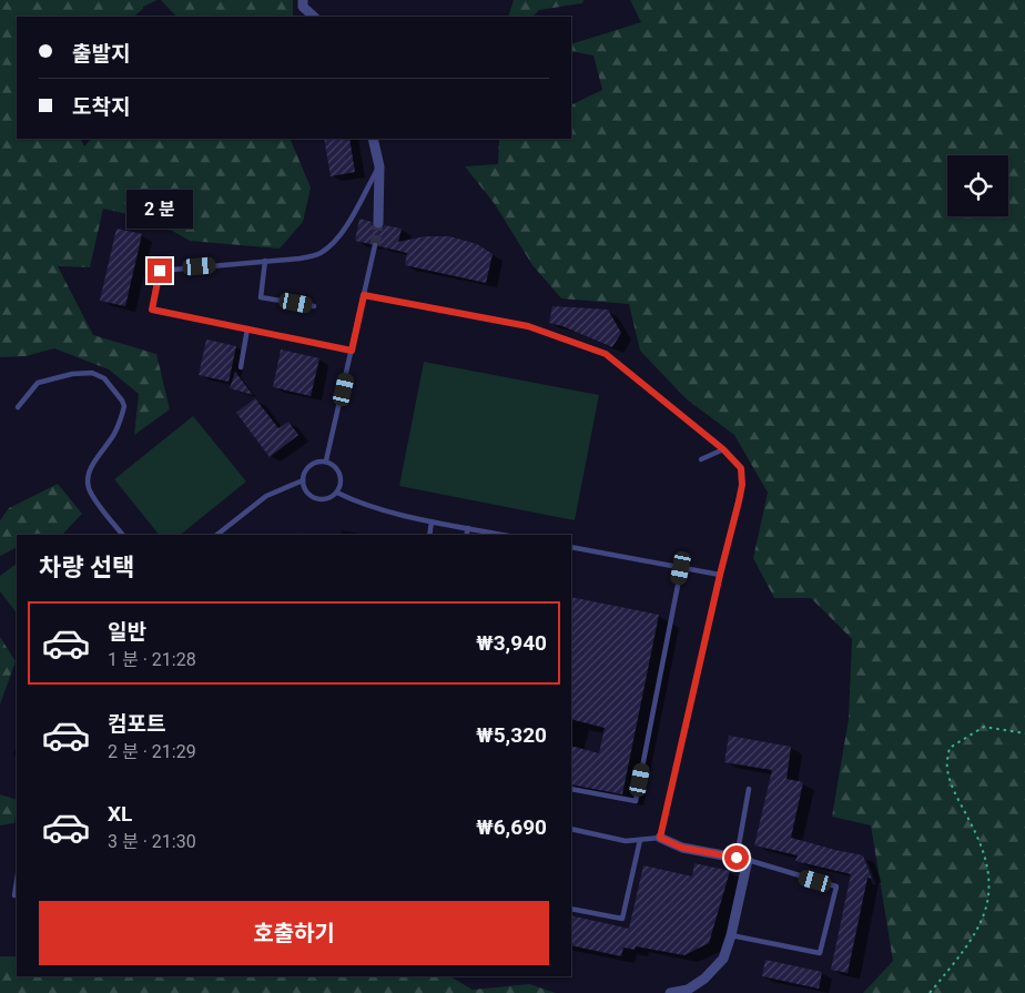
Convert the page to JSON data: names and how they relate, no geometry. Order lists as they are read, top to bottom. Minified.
{"page":{"banner":["출발지","도착지"],"bubble":"2 분","heading":"차량 선택","list":[{"name":"일반","note":"1 분 · 21:28","value":"₩3,940"},{"name":"컴포트","note":"2 분 · 21:29","value":"₩5,320"},{"name":"XL","note":"3 분 · 21:30","value":"₩6,690"}],"buttons":"호출하기"}}
